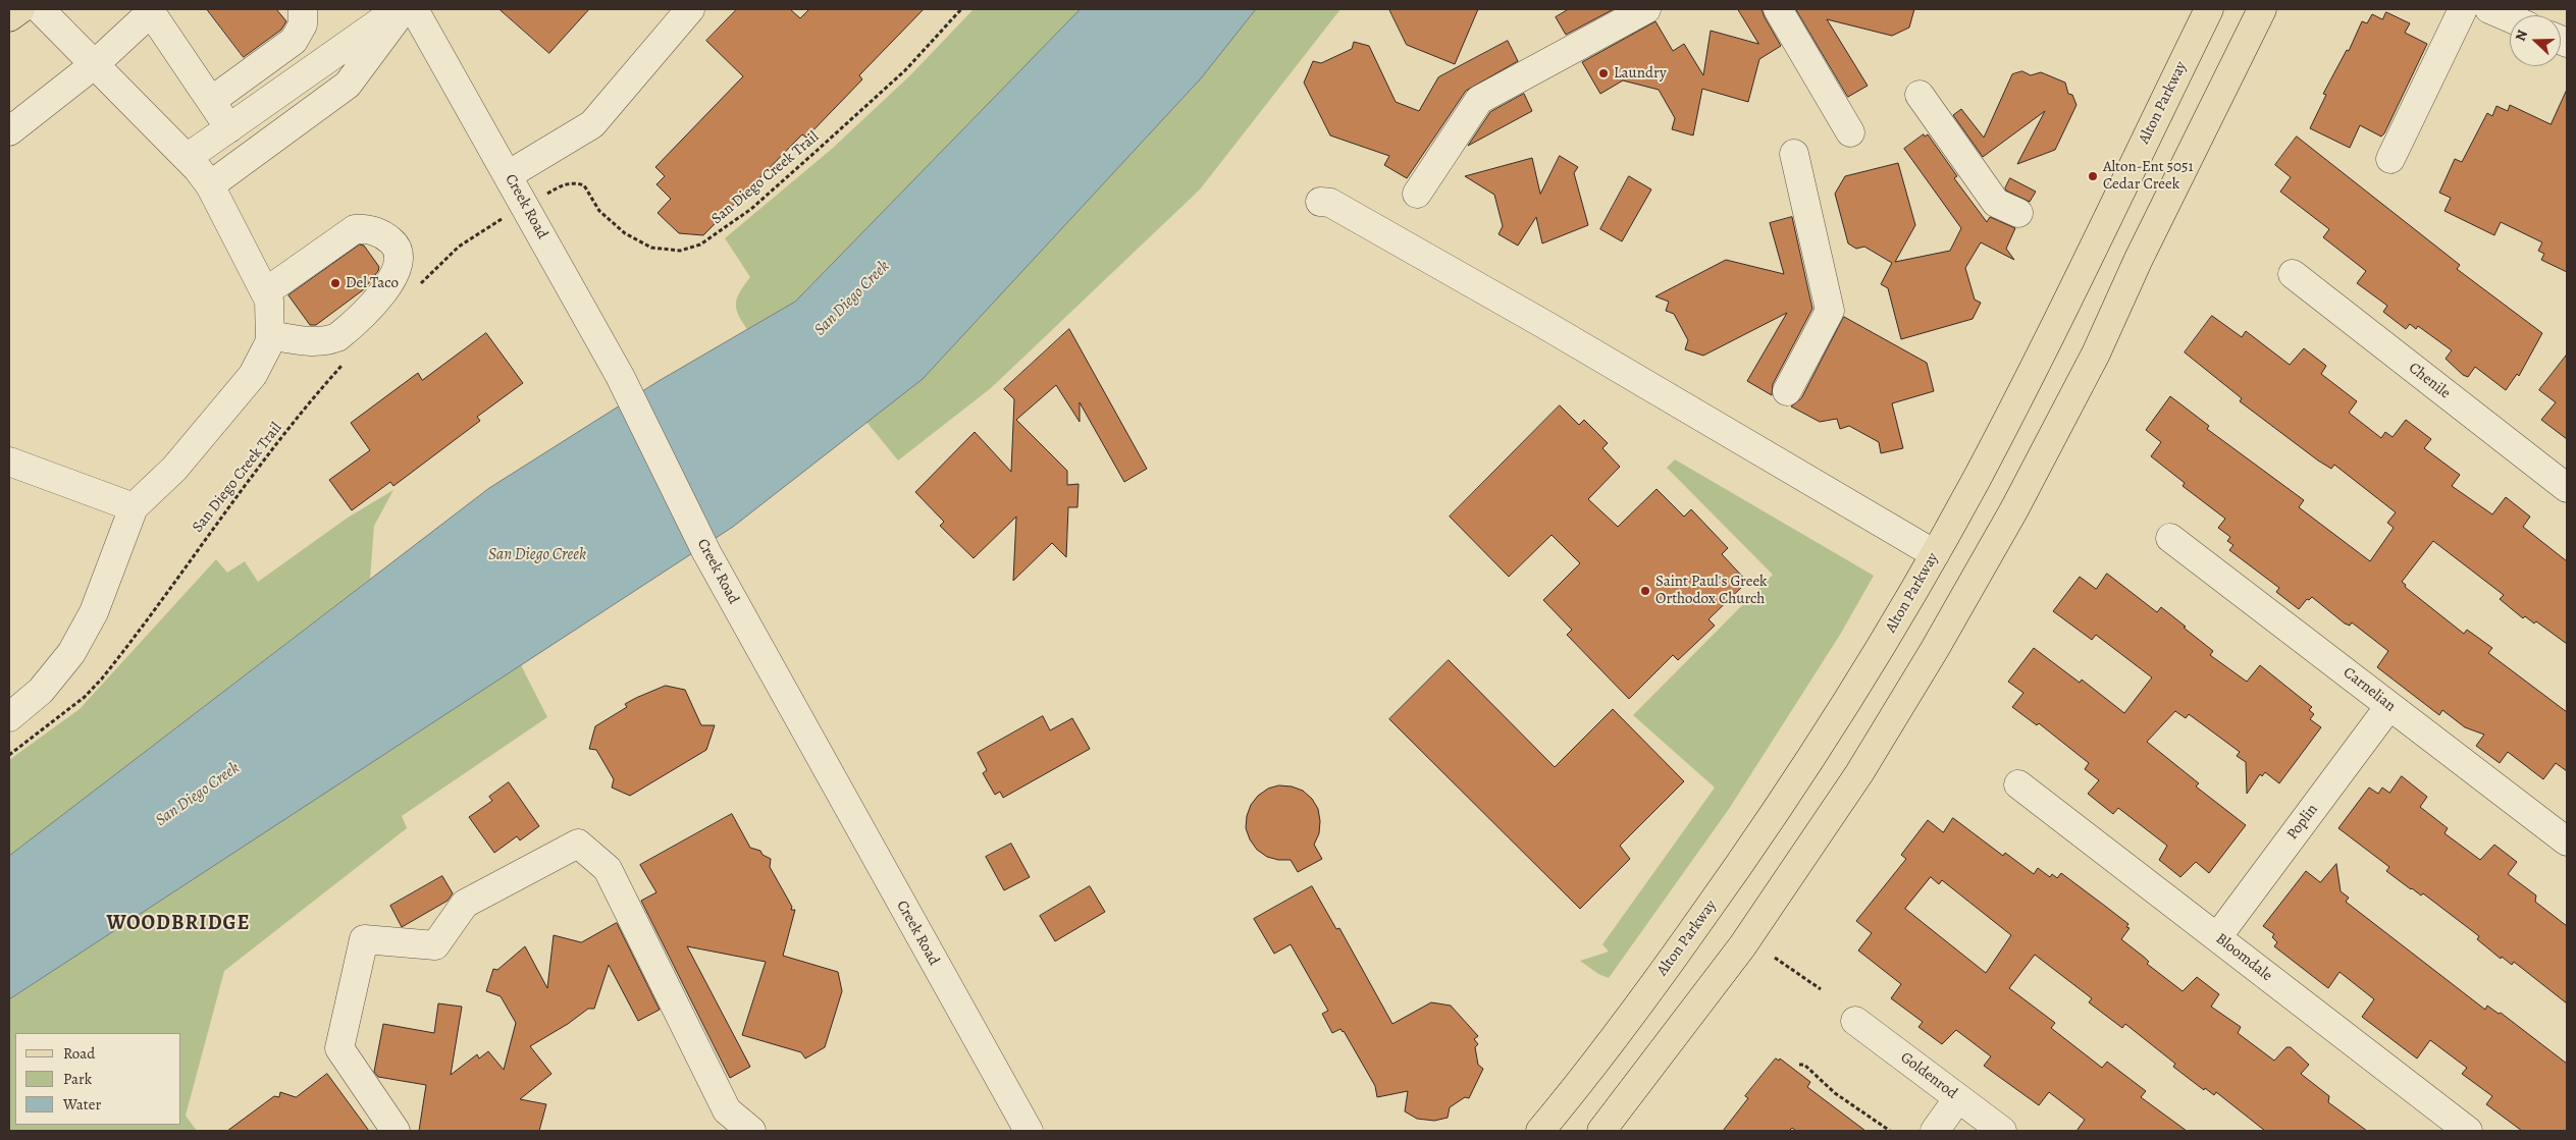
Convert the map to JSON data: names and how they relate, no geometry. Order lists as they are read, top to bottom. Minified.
{"streets":{"main road":["Alton Parkway"],"street":["Creek Road","Chenile","Carnelian","Poplin","Bloomdale","Goldenrod"],"path":["San Diego Creek Trail"]},"crossings":[["Carnelian","Poplin"],["Poplin","Bloomdale"]],"districts":["WOODBRIDGE"],"water":["San Diego Creek"],"places":["Laundry","Alton-Ent 5051 Cedar Creek","Del Taco","Saint Paul's Greek Orthodox Church"],"legend":["Road","Park","Water"],"north":"left"}
